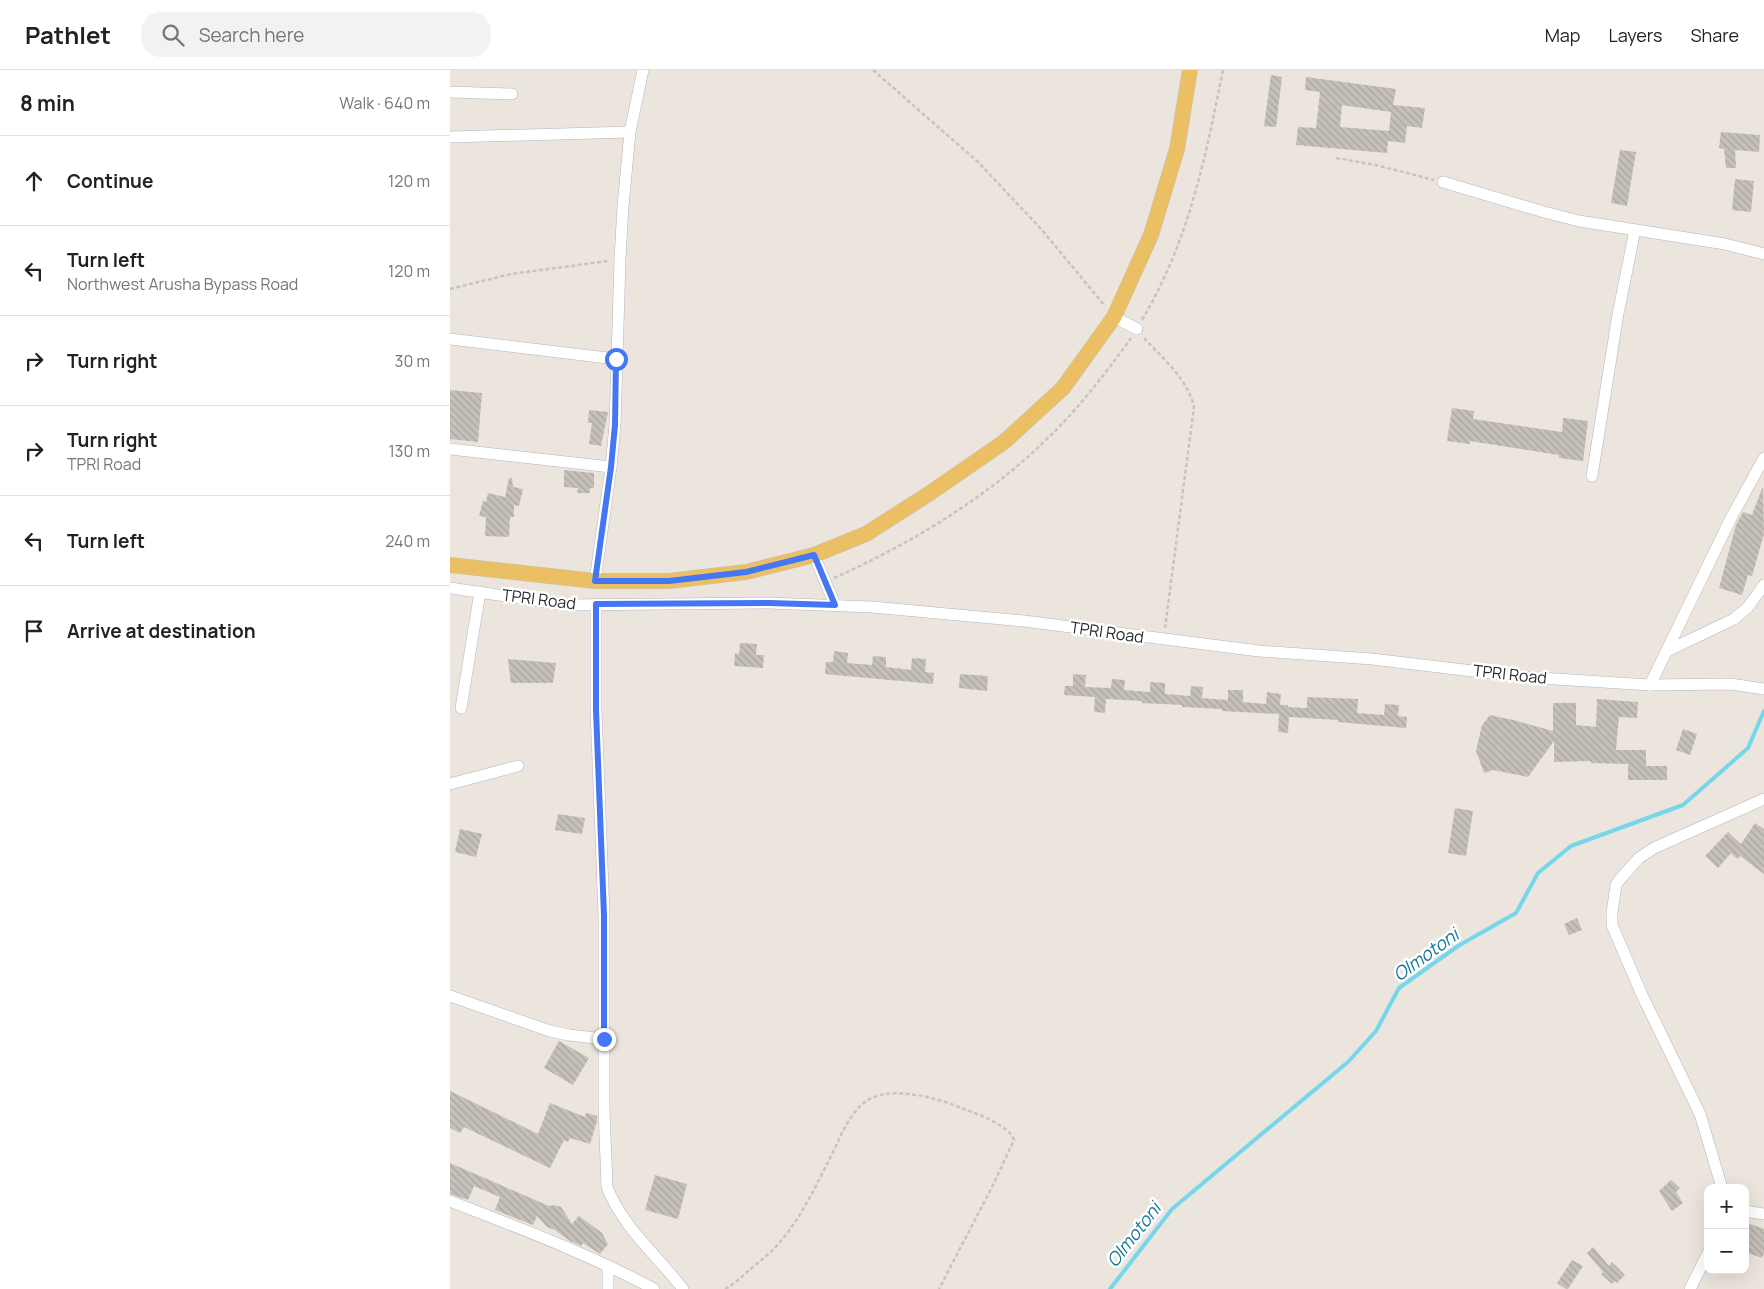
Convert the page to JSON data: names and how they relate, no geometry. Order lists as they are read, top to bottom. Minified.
{"streets":{"street":["TPRI Road"]},"water":["Olmotoni"],"page":{"header":"Pathlet","search":"Search here","nav":["Map","Layers","Share"],"heading":["8 min","Walk · 640 m"],"list":[["Continue","120 m"],["Turn left","Northwest Arusha Bypass Road","120 m"],["Turn right","30 m"],["Turn right","TPRI Road","130 m"],["Turn left","240 m"],"Arrive at destination"],"map_buttons":["+","−"]}}
